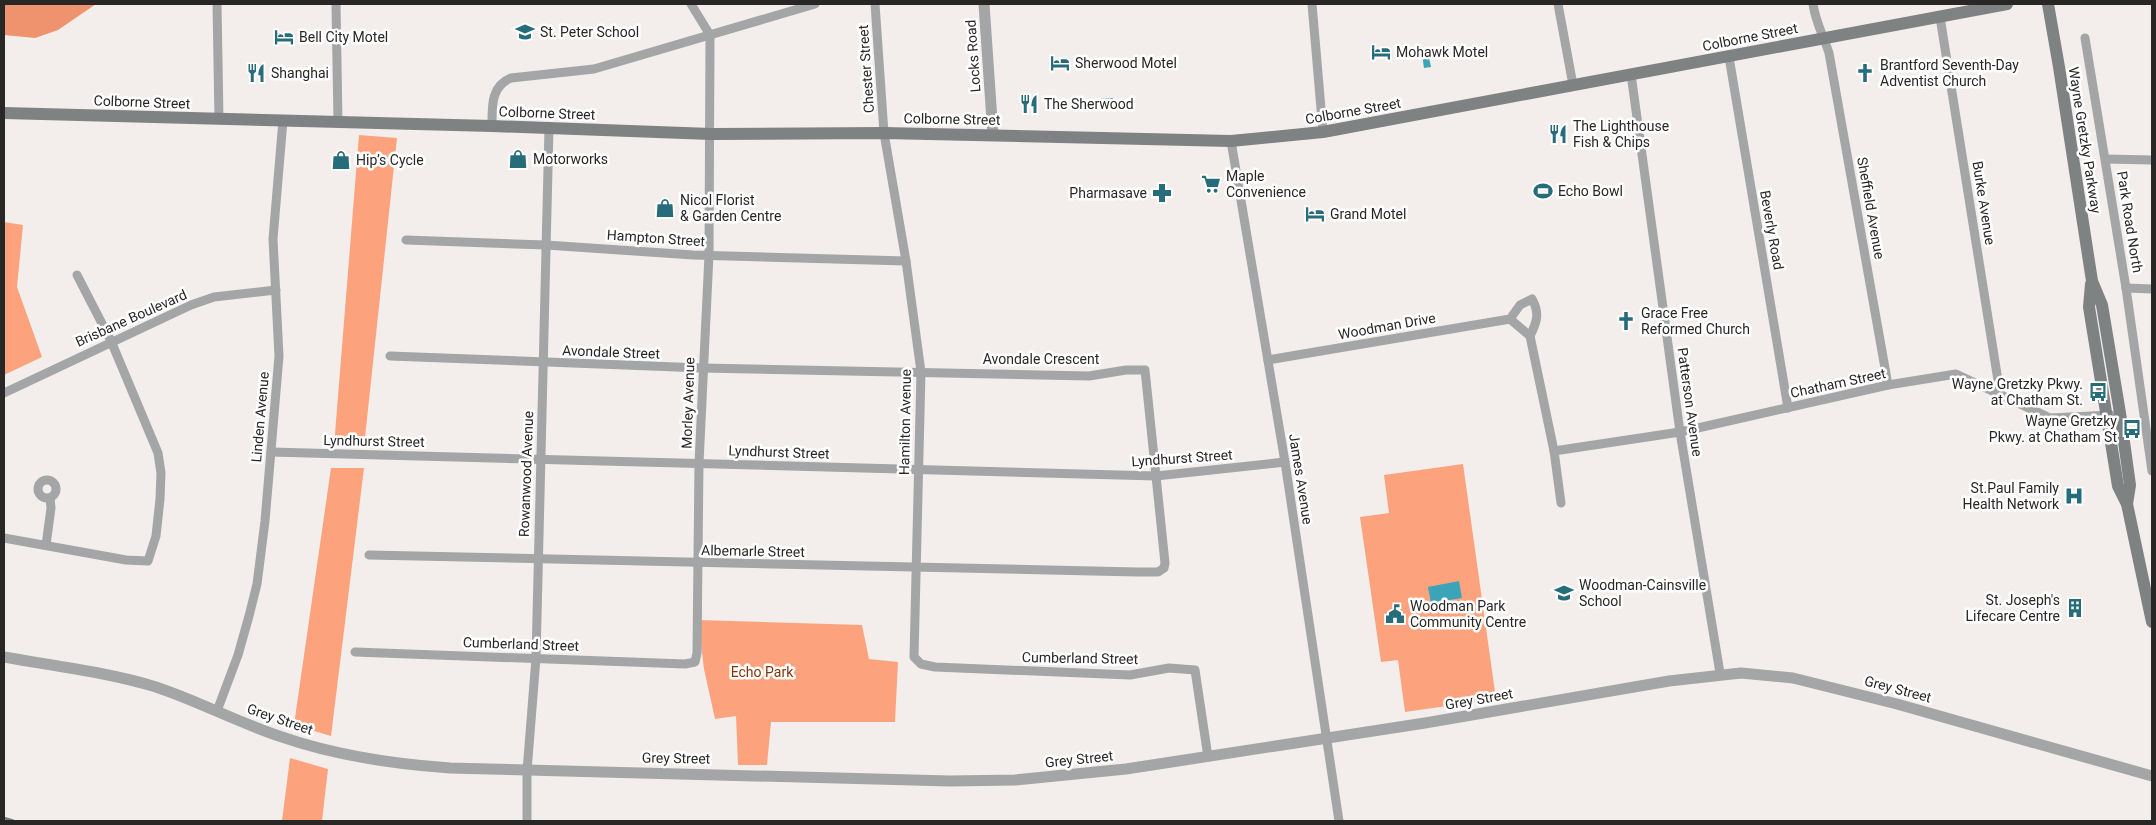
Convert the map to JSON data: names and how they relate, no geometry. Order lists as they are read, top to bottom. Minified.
{"streets":{"main road":["Colborne Street","Wayne Gretzky Parkway"],"street":["Locks Road","Chester Street","Burke Avenue","Sheffield Avenue","Park Road North","Beverly Road","Hampton Street","Brisbane Boulevard","Woodman Drive","Avondale Street","Avondale Crescent","Chatham Street","Patterson Avenue","Morley Avenue","Linden Avenue","Hamilton Avenue","Lyndhurst Street","Rowanwood Avenue","James Avenue","Albemarle Street","Cumberland Street","Grey Street"]},"crossings":[["Colborne Street","Locks Road"],["Colborne Street","Chester Street"],["Colborne Street","Burke Avenue"],["Colborne Street","Sheffield Avenue"],["Colborne Street","Beverly Road"],["Colborne Street","Patterson Avenue"],["Colborne Street","Morley Avenue"],["Colborne Street","Linden Avenue"],["Colborne Street","Hamilton Avenue"],["Colborne Street","Rowanwood Avenue"],["Colborne Street","James Avenue"],["Chester Street","Hamilton Avenue"],["Wayne Gretzky Parkway","Chatham Street"],["Burke Avenue","Chatham Street"],["Sheffield Avenue","Chatham Street"],["Beverly Road","Chatham Street"],["Hampton Street","Morley Avenue"],["Hampton Street","Hamilton Avenue"],["Hampton Street","Rowanwood Avenue"],["Brisbane Boulevard","Linden Avenue"],["Woodman Drive","James Avenue"],["Avondale Street","Avondale Crescent"],["Avondale Street","Morley Avenue"],["Avondale Street","Hamilton Avenue"],["Avondale Street","Rowanwood Avenue"],["Avondale Crescent","Hamilton Avenue"],["Avondale Crescent","Lyndhurst Street"],["Avondale Crescent","Albemarle Street"],["Chatham Street","Patterson Avenue"],["Patterson Avenue","Grey Street"],["Morley Avenue","Lyndhurst Street"],["Morley Avenue","Albemarle Street"],["Morley Avenue","Cumberland Street"],["Linden Avenue","Lyndhurst Street"],["Linden Avenue","Grey Street"],["Hamilton Avenue","Lyndhurst Street"],["Hamilton Avenue","Albemarle Street"],["Hamilton Avenue","Cumberland Street"],["Lyndhurst Street","Rowanwood Avenue"],["Lyndhurst Street","James Avenue"],["Lyndhurst Street","Albemarle Street"],["Rowanwood Avenue","Albemarle Street"],["Rowanwood Avenue","Cumberland Street"],["Rowanwood Avenue","Grey Street"],["James Avenue","Grey Street"],["Cumberland Street","Grey Street"]],"parks":["Echo Park"],"places":{"school or university":["St. Peter School","Woodman-Cainsville School"],"hotel":["Bell City Motel","Mohawk Motel","Sherwood Motel","Grand Motel"],"restaurant":["Shanghai","The Sherwood","The Lighthouse Fish & Chips"],"church":["Brantford Seventh-Day Adventist Church","Grace Free Reformed Church"],"shop":["Motorworks","Hip’s Cycle","Nicol Florist & Garden Centre"],"supermarket":["Maple Convenience"],"sports":["Echo Bowl"],"pharmacy":["Pharmasave"],"bus stop":["Wayne Gretzky Pkwy. at Chatham St.","Wayne Gretzky Pkwy. at Chatham St"],"hospital":["St.Paul Family Health Network"],"building":["St. Joseph's Lifecare Centre"],"public building":["Woodman Park Community Centre"]}}
